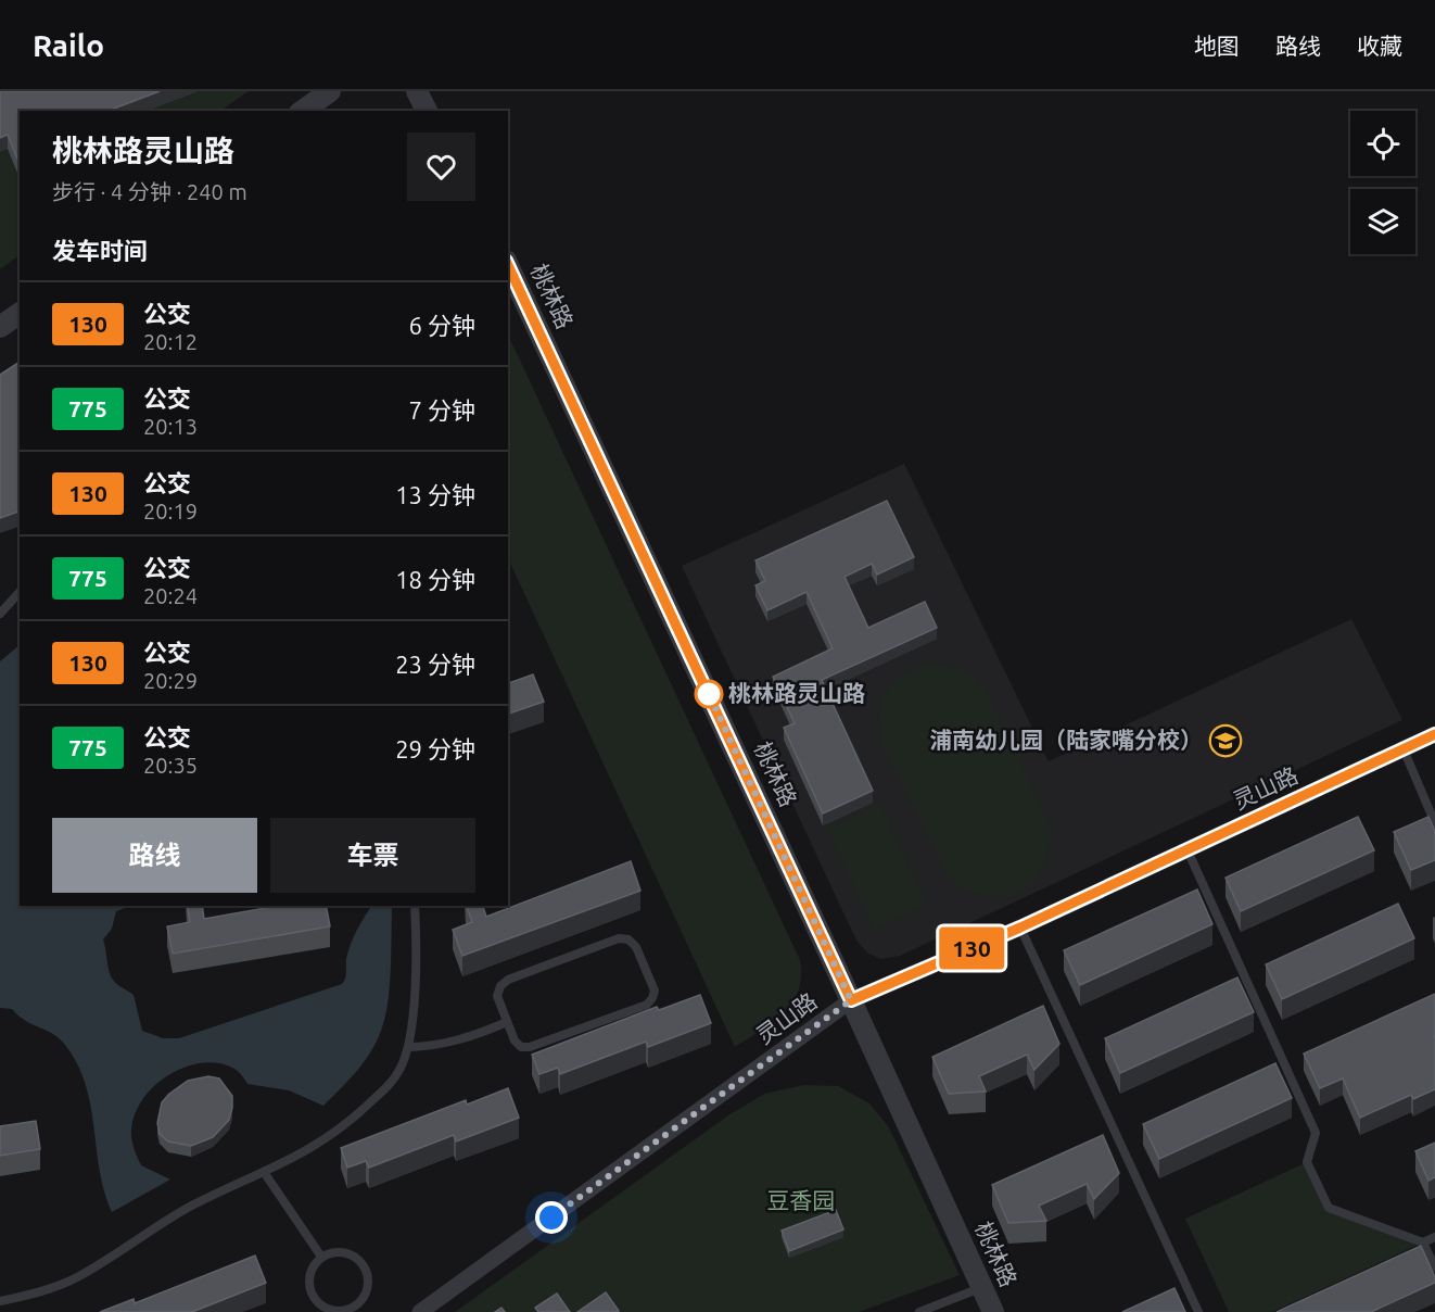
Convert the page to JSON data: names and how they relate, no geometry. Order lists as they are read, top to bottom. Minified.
{"streets":{"street":["桃林路","灵山路"]},"crossings":[["桃林路","灵山路"]],"parks":["豆香园"],"places":{"other":["桃林路灵山路"],"school or university":["浦南幼儿园（陆家嘴分校）"]},"lines":["bus line 130"],"page":{"header":"Railo","nav":["地图","路线","收藏"],"on_map":"130","heading":[["桃林路灵山路","步行 · 4 分钟 · 240 m"],"发车时间"],"list":[{"mark":"130","name":"公交","note":"20:12","value":"6 分钟"},{"mark":"775","name":"公交","note":"20:13","value":"7 分钟"},{"mark":"130","name":"公交","note":"20:19","value":"13 分钟"},{"mark":"775","name":"公交","note":"20:24","value":"18 分钟"},{"mark":"130","name":"公交","note":"20:29","value":"23 分钟"},{"mark":"775","name":"公交","note":"20:35","value":"29 分钟"}],"buttons":["路线","车票"]}}
